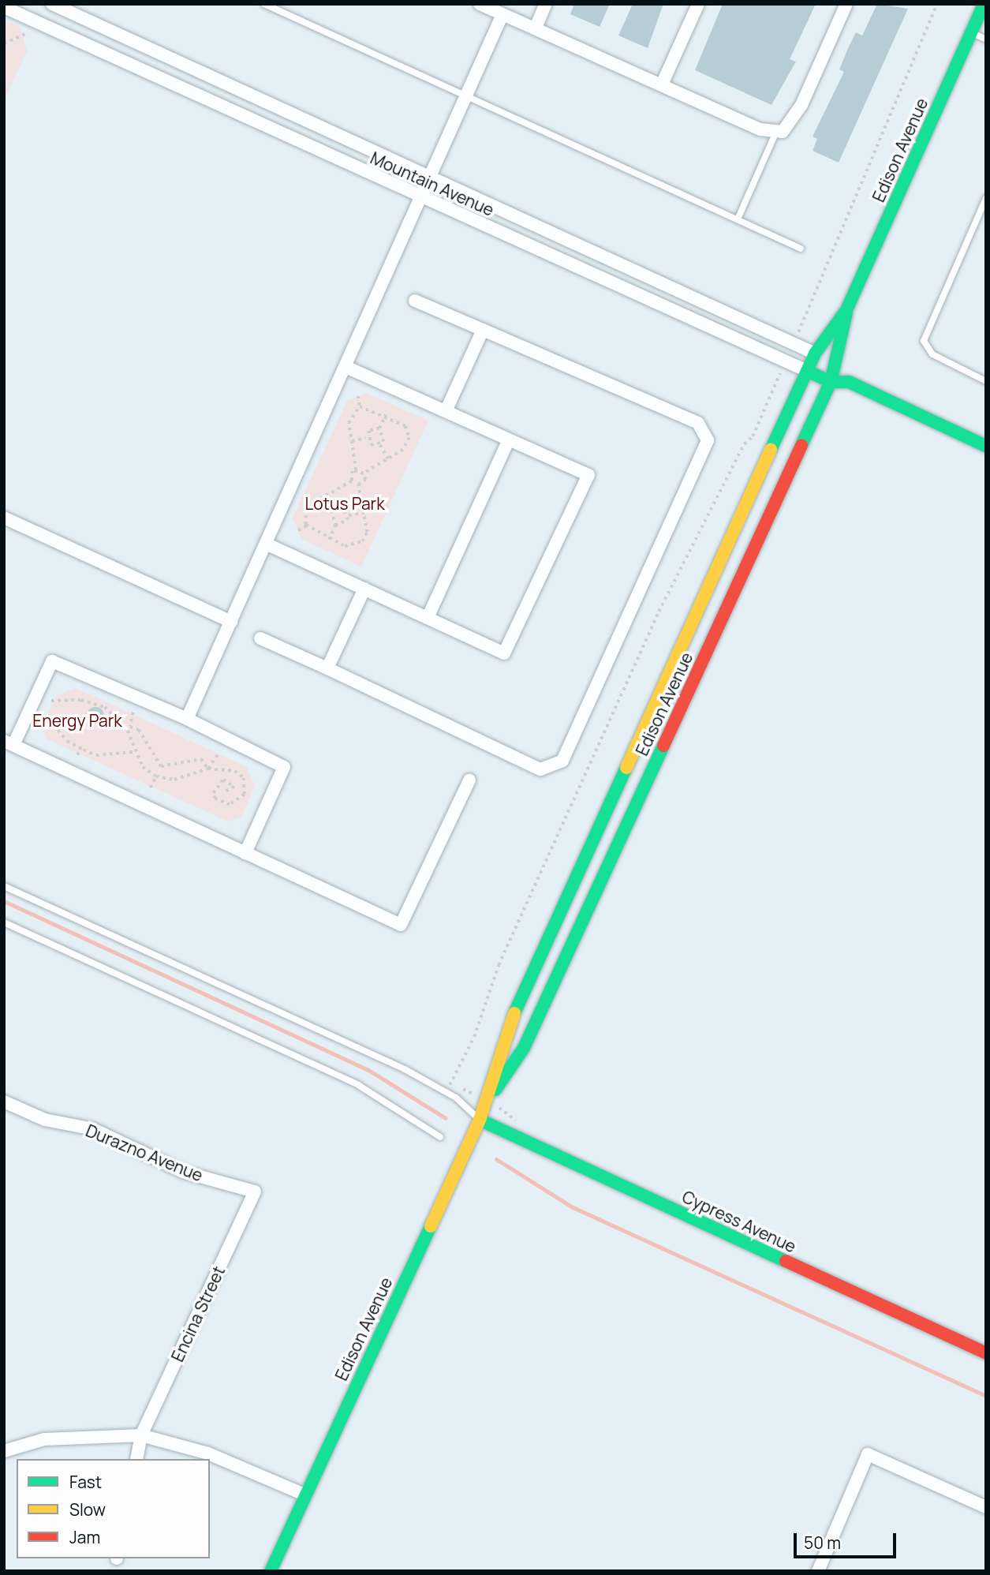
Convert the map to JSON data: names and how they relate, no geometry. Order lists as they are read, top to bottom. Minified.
{"streets":{"main road":["Edison Avenue","Mountain Avenue","Cypress Avenue"],"street":["Durazno Avenue","Encina Street"]},"crossings":[["Edison Avenue","Mountain Avenue"],["Edison Avenue","Cypress Avenue"],["Durazno Avenue","Encina Street"]],"parks":["Lotus Park","Energy Park"],"legend":["Fast","Slow","Jam"],"scale_bar":"50 m"}
